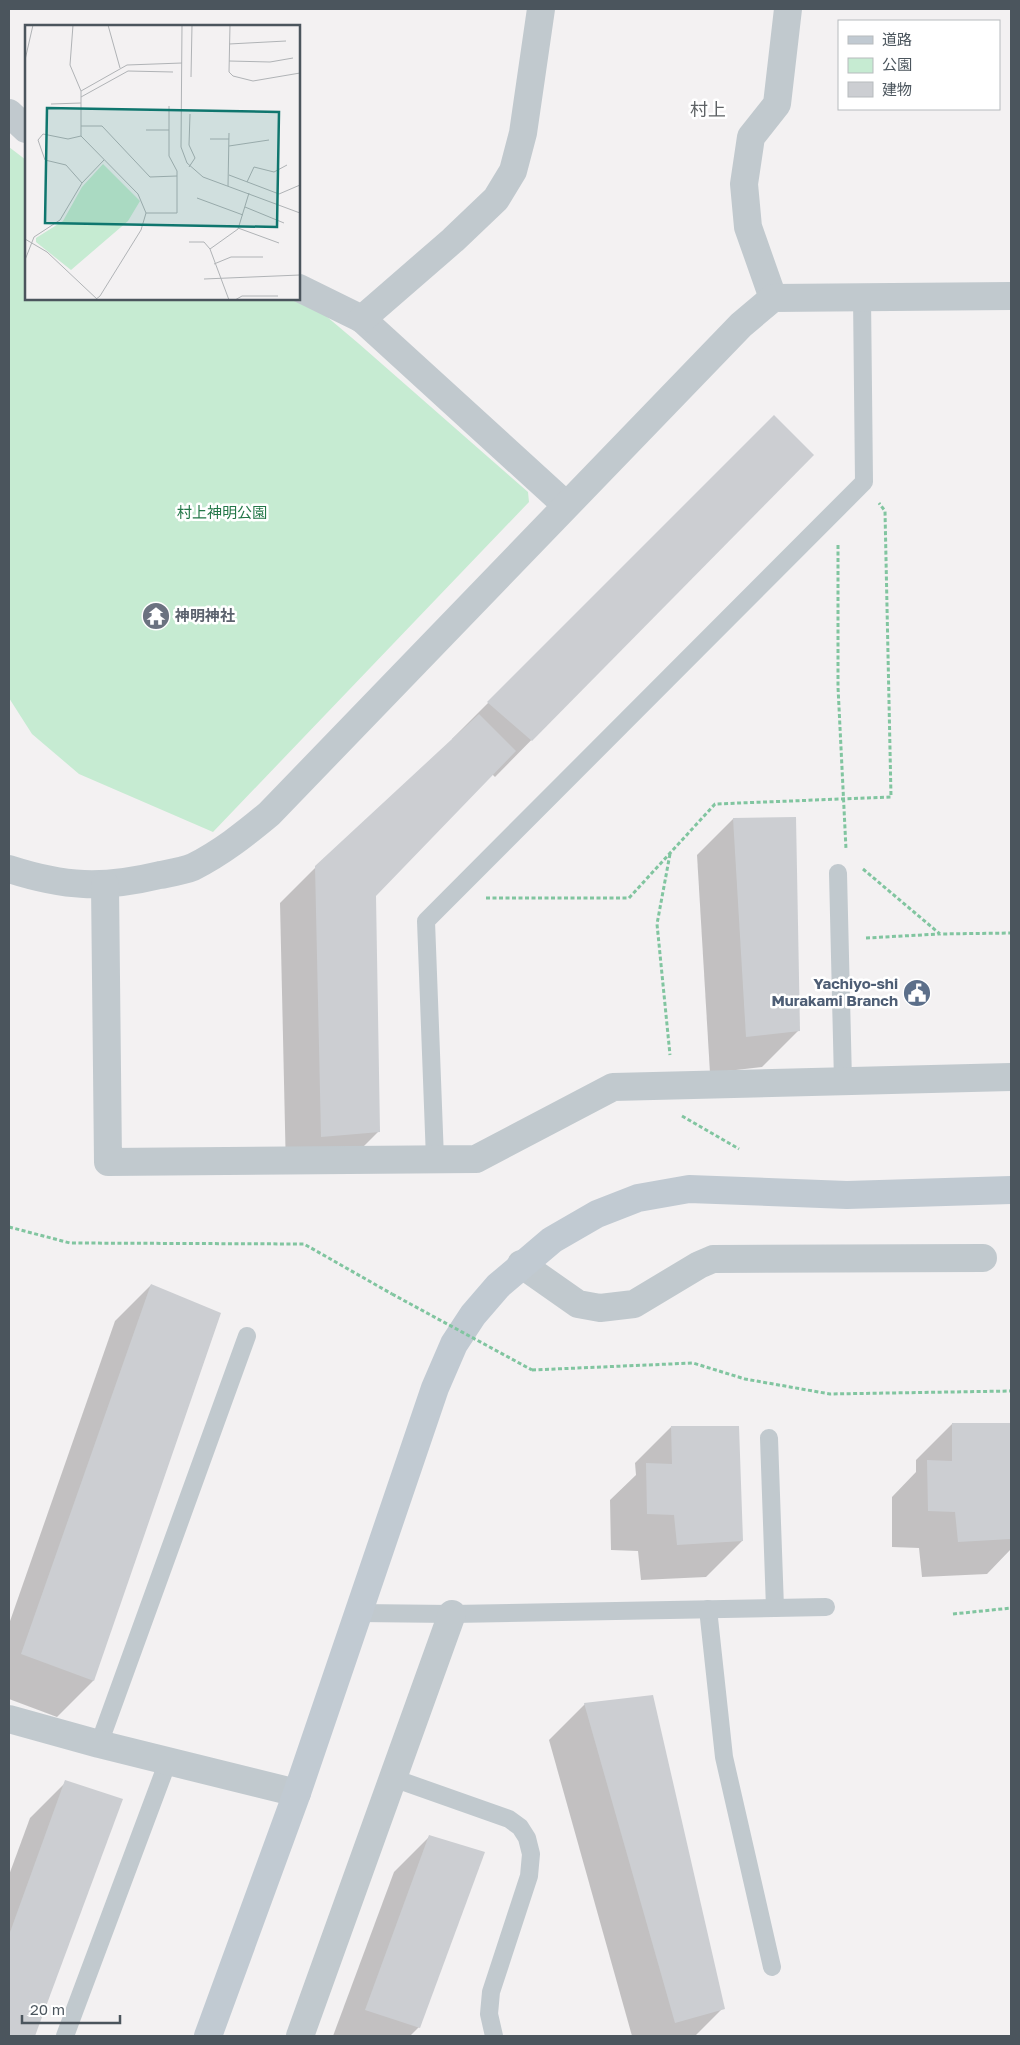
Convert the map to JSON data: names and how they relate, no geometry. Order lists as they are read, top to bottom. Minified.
{"districts":["村上"],"parks":["村上神明公園"],"places":{"temple":["神明神社"],"public building":["Yachiyo-shi Murakami Branch"]},"legend":["道路","公園","建物"],"scale_bar":"20 m"}
